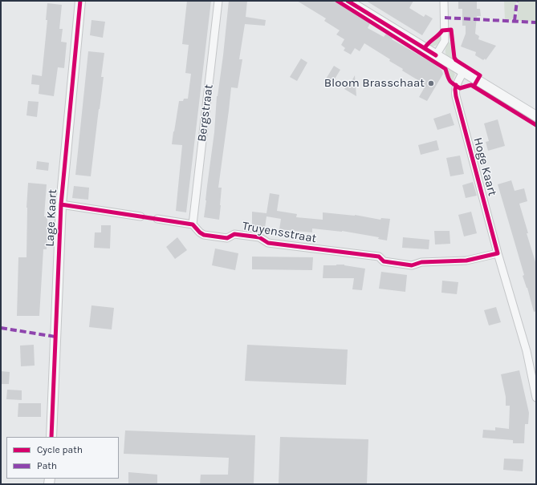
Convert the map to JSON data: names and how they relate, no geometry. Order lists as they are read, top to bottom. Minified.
{"streets":{"street":["Bergstraat","Hoge Kaart","Lage Kaart","Truyensstraat"]},"crossings":[["Bergstraat","Truyensstraat"],["Hoge Kaart","Truyensstraat"]],"places":["Bloom Brasschaat"],"legend":["Cycle path","Path"]}
